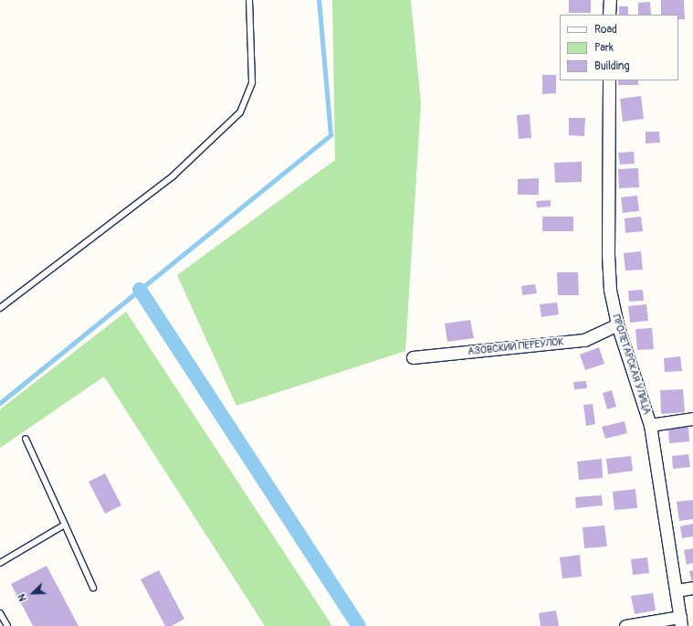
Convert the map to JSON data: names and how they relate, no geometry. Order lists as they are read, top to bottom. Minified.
{"streets":{"street":["АЗОВСКИЙ ПЕРЕУЛОК","ПРОЛЕТАРСКАЯ УЛИЦА"]},"crossings":[["АЗОВСКИЙ ПЕРЕУЛОК","ПРОЛЕТАРСКАЯ УЛИЦА"]],"legend":["Road","Park","Building"],"north":"bottom left"}
